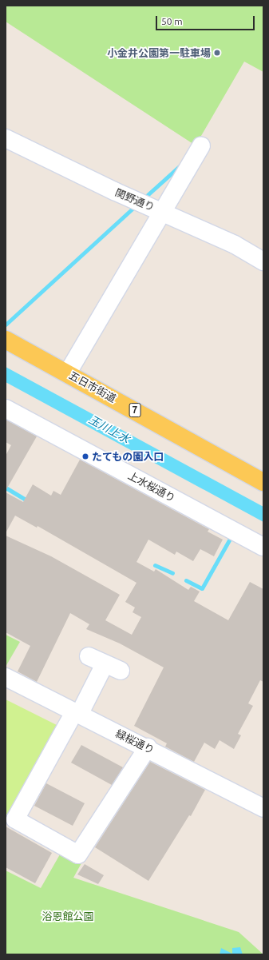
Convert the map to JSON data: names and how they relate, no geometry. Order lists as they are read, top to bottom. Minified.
{"streets":{"main road":["五日市街道","7"],"street":["関野通り","上水桜通り","緑桜通り"]},"water":["玉川上水"],"parks":["浴恩館公園"],"places":["小金井公園第一駐車場","たてもの園入口"],"scale_bar":"50 m"}
